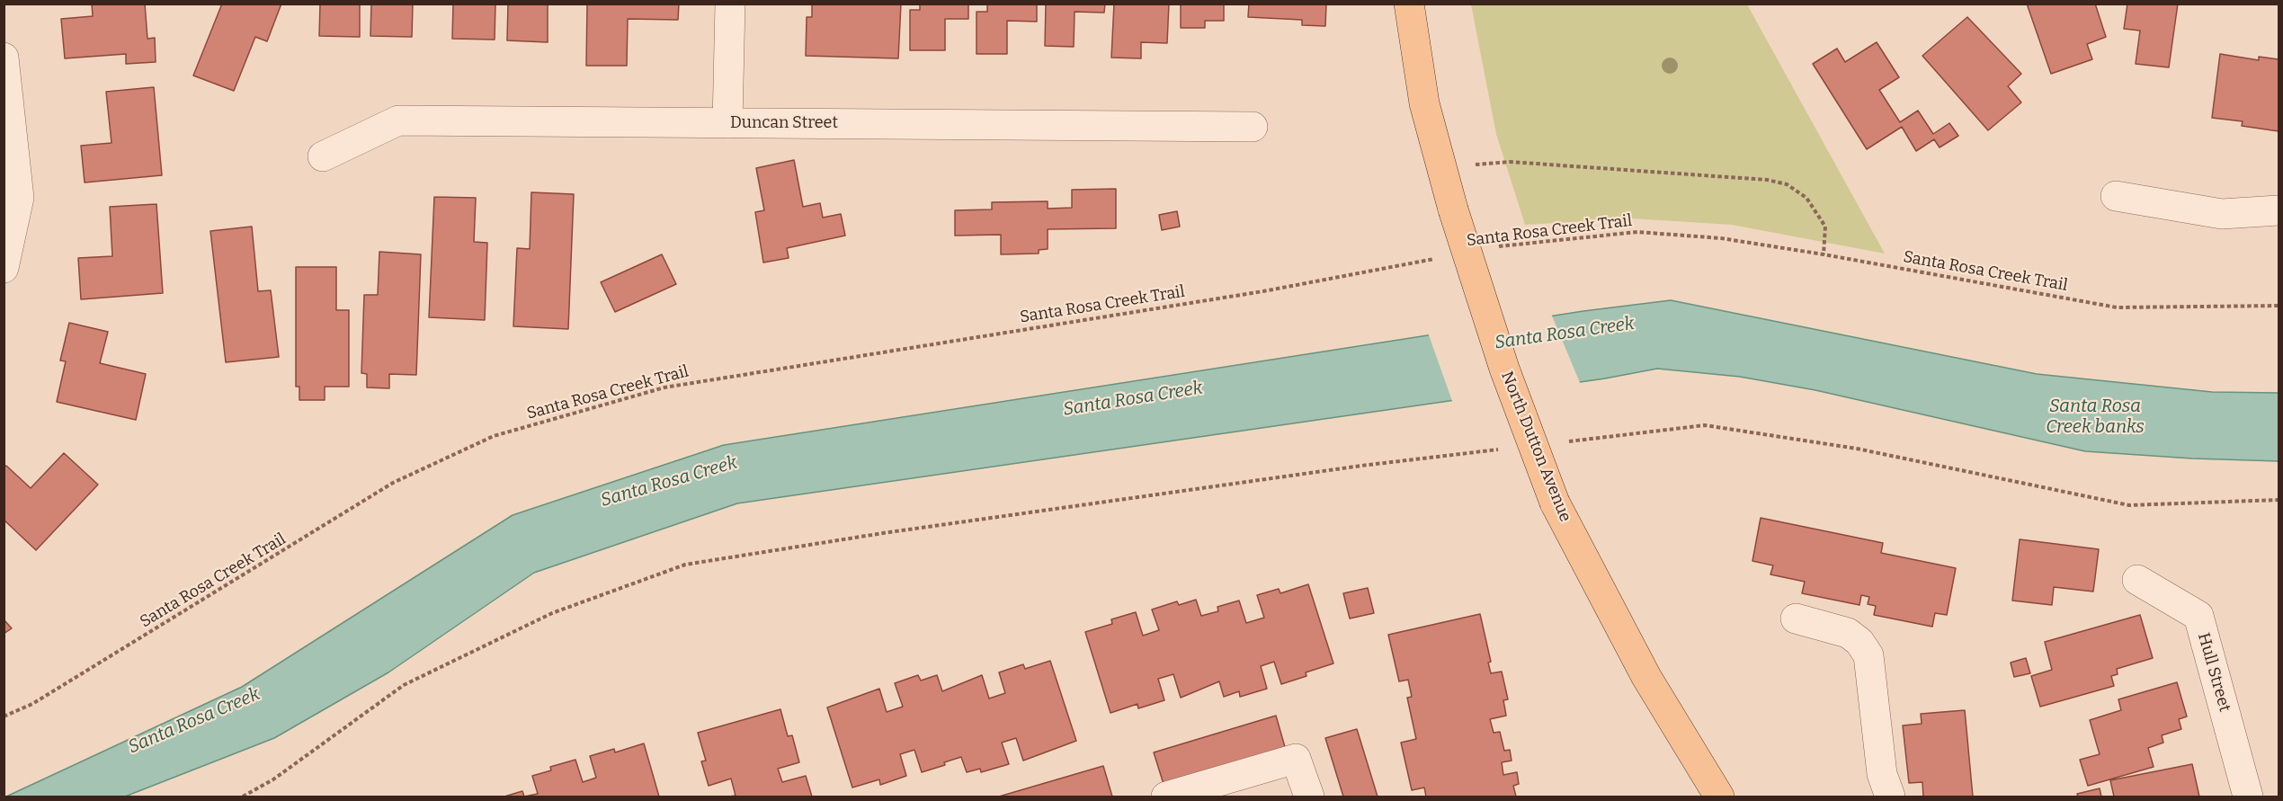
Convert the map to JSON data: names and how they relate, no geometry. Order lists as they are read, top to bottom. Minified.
{"streets":{"main road":["North Dutton Avenue"],"street":["Duncan Street","Hull Street"],"path":["Santa Rosa Creek Trail"]},"water":["Santa Rosa Creek","Santa Rosa Creek banks"]}
